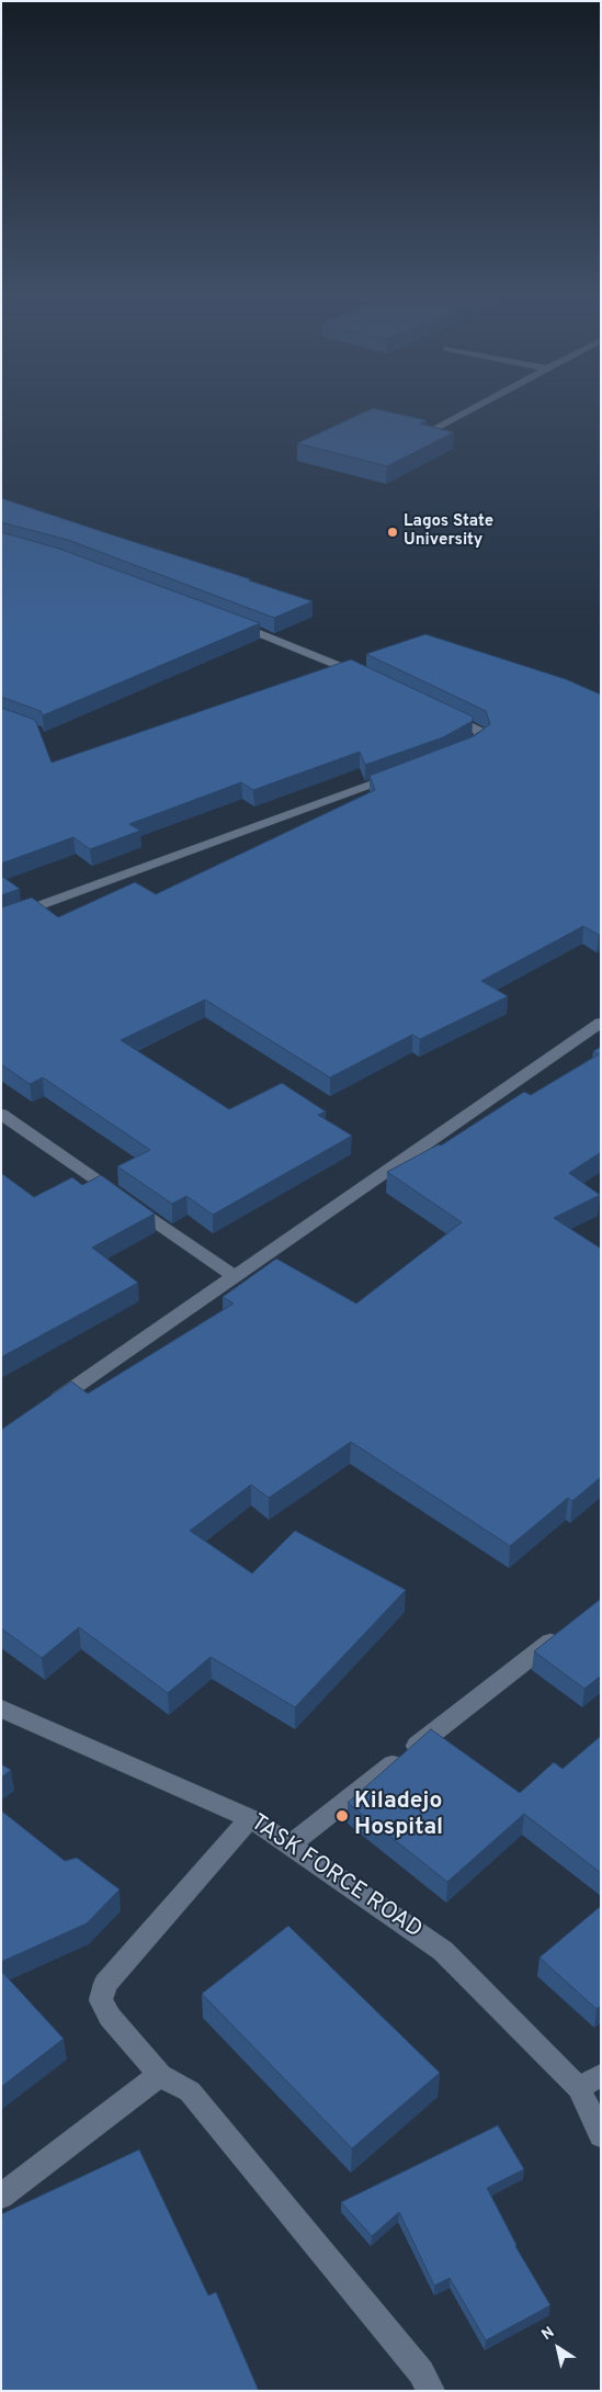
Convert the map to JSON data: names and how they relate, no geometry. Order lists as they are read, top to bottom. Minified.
{"streets":{"street":["TASK FORCE ROAD"]},"places":["Lagos State University","Kiladejo Hospital"],"north":"top left"}
